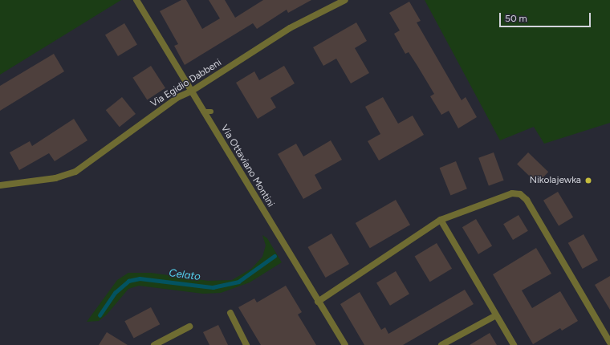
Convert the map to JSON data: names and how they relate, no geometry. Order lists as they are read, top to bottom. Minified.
{"streets":{"street":["Via Egidio Dabbeni","Via Ottaviano Montini"]},"crossings":[["Via Egidio Dabbeni","Via Ottaviano Montini"]],"water":["Celato"],"places":["Nikolajewka"],"scale_bar":"50 m"}
